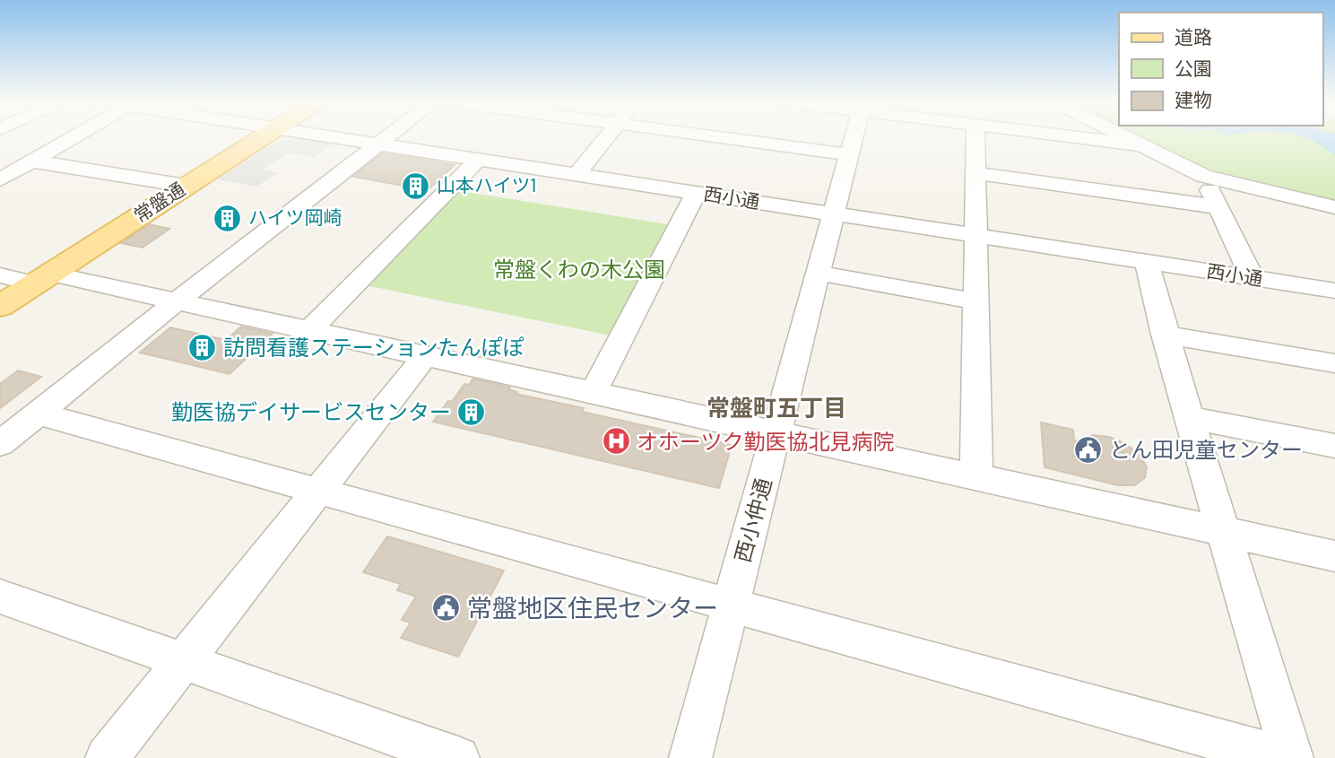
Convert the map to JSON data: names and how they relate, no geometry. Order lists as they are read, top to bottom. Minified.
{"streets":{"main road":["常盤通"],"street":["西小通","西小仲通"]},"crossings":[["西小通","西小仲通"]],"districts":["常盤町五丁目"],"parks":["常盤くわの木公園"],"places":{"building":["山本ハイツ1","ハイツ岡崎","訪問看護ステーションたんぽぽ","勤医協デイサービスセンター"],"hospital":["オホーツク勤医協北見病院"],"public building":["とん田児童センター","常盤地区住民センター"]},"legend":["道路","公園","建物"]}
